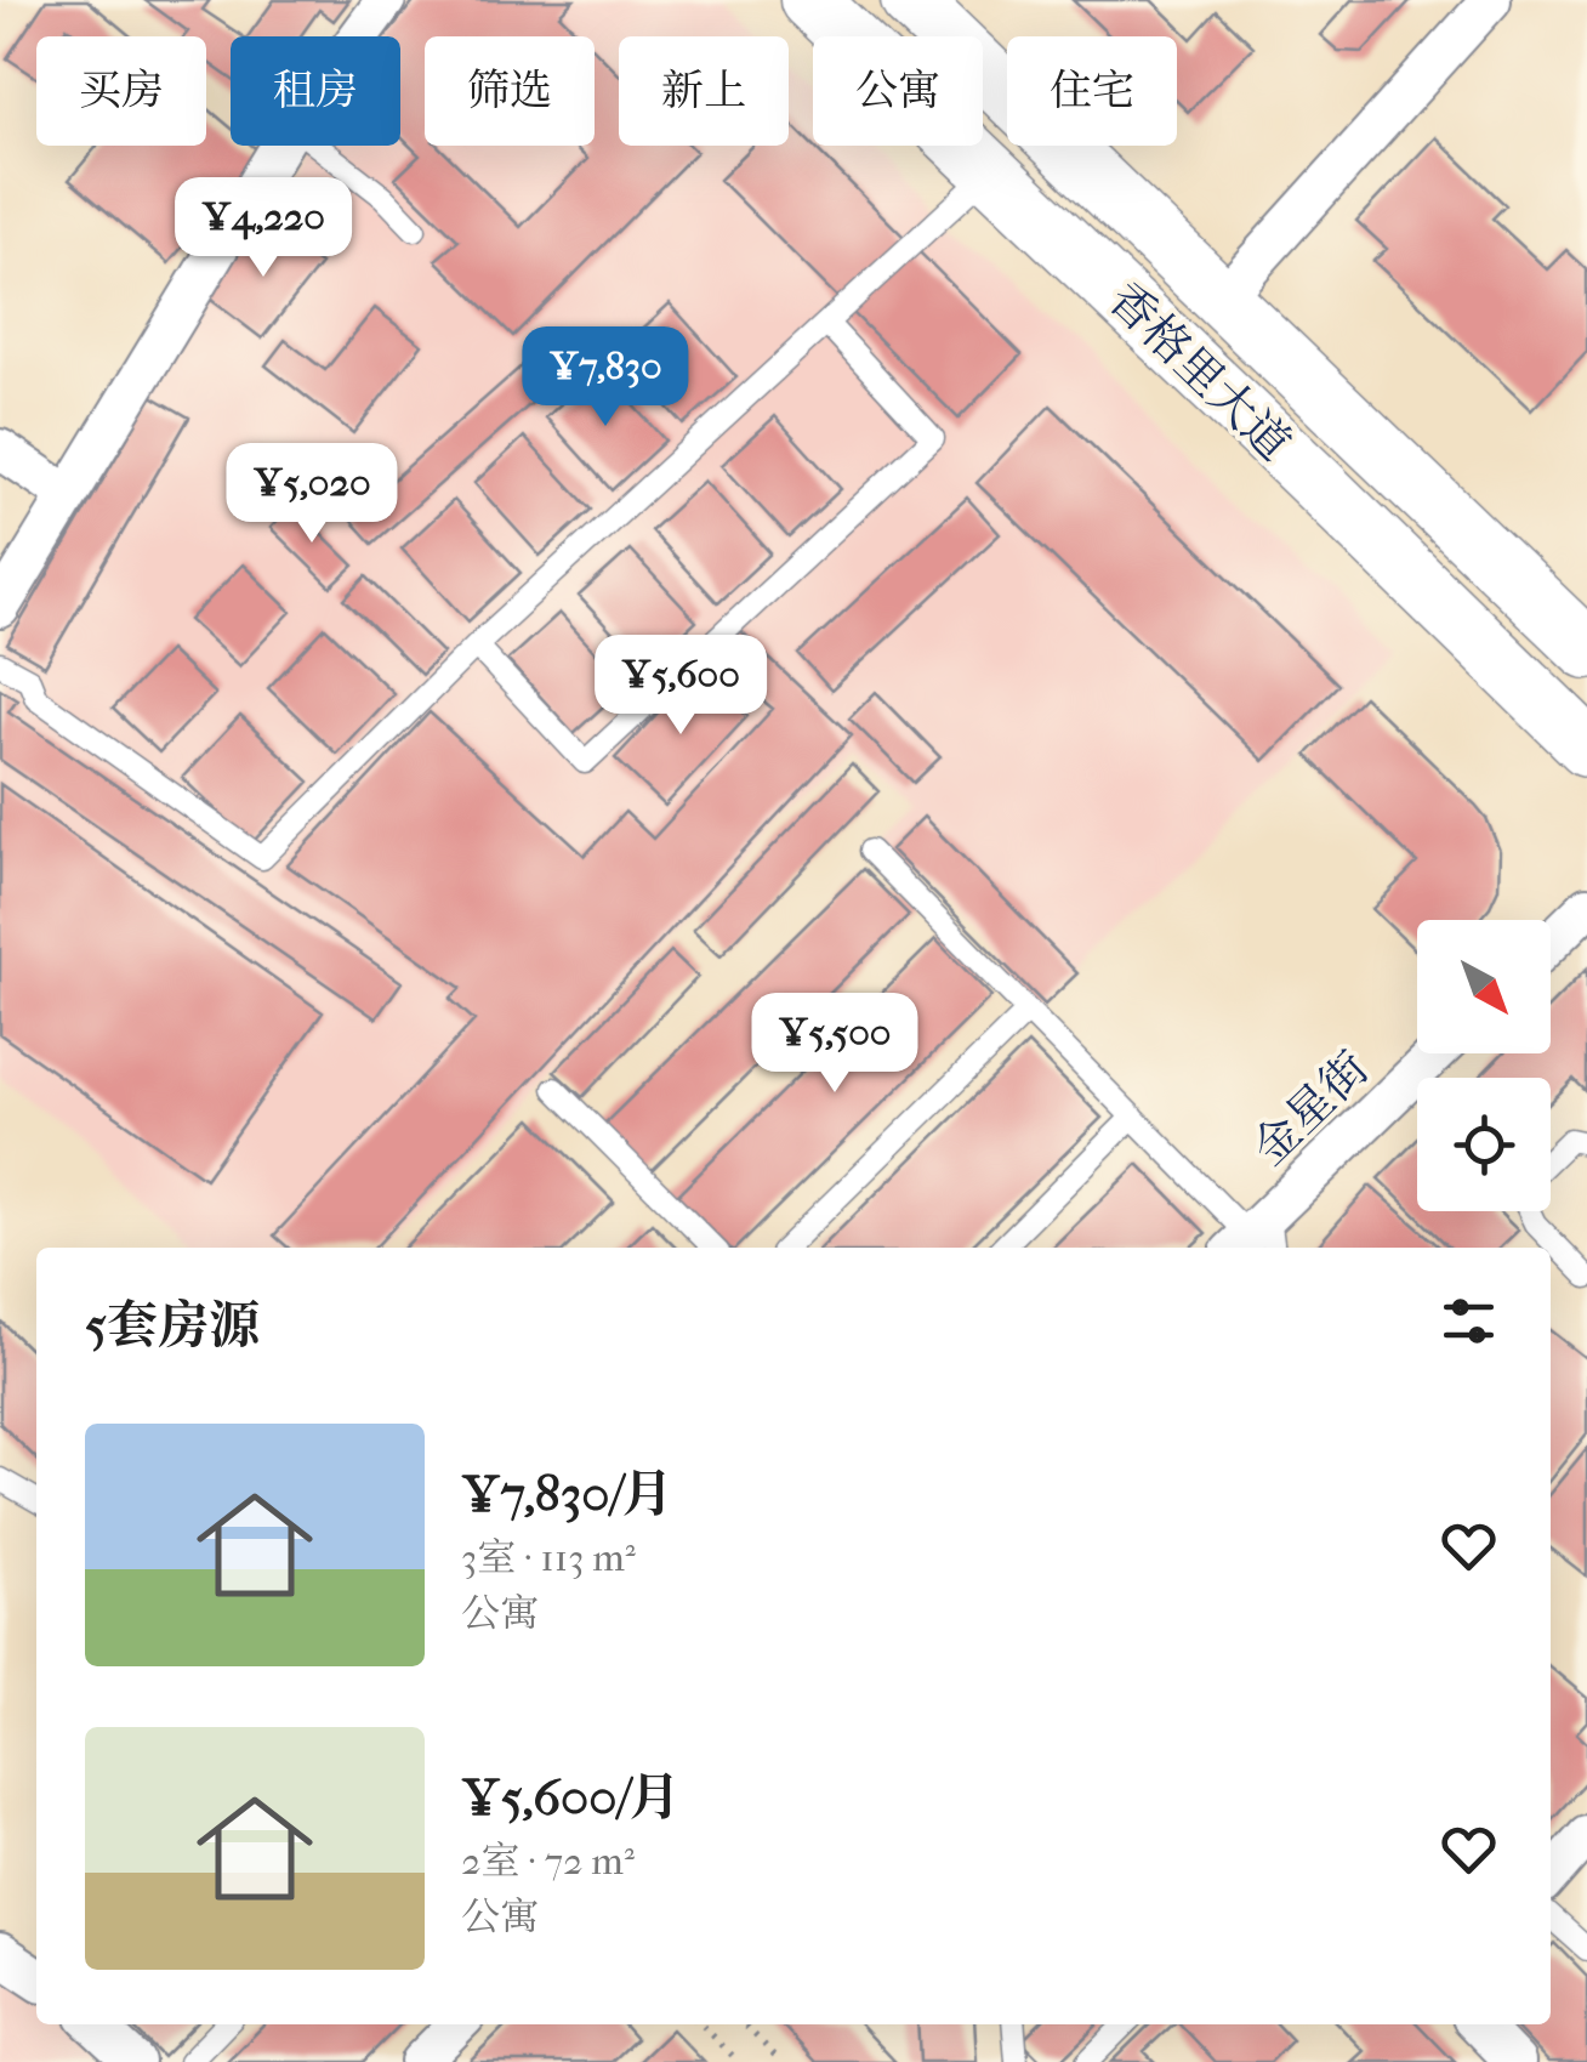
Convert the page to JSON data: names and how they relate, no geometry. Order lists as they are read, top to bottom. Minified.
{"streets":{"main road":["香格里大道"],"street":["金星街"]},"north":"bottom right","page":{"chip":["买房","租房","筛选","新上","公寓","住宅"],"price":["¥4,220","¥7,830","¥5,020","¥5,600","¥5,500"],"heading":"5套房源","list":[{"name":"¥7,830/月","note":"3室 · 113 m² · 公寓"},{"name":"¥5,600/月","note":"2室 · 72 m² · 公寓"}]}}
